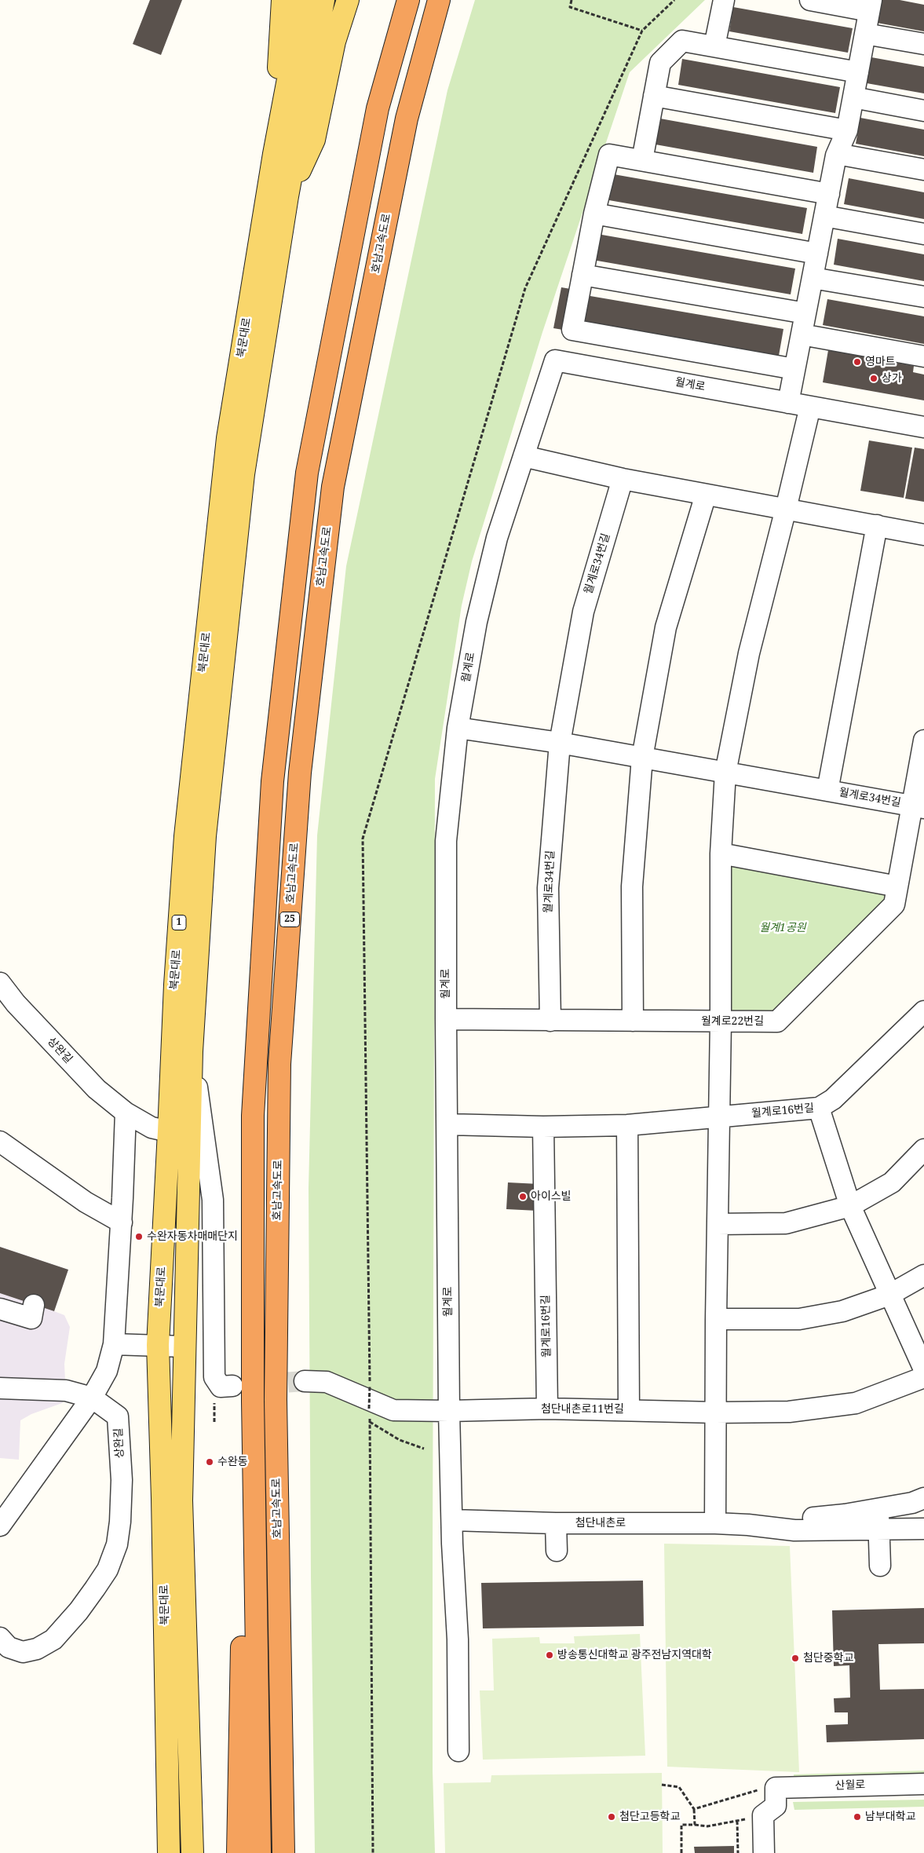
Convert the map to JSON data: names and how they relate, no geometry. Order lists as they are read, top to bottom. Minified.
{"streets":{"highway":["호남고속도로","25"],"main road":["북문대로","1"],"street":["월계로","월계로34번길","월계로22번길","상완길","월계로16번길","첨단내촌로11번길","첨단내촌로","산월로"]},"crossings":[["북문대로","상완길"],["월계로","월계로34번길"],["월계로","월계로22번길"],["월계로","월계로16번길"],["월계로","첨단내촌로11번길"],["월계로","첨단내촌로"],["월계로34번길","월계로22번길"],["월계로16번길","첨단내촌로11번길"]],"parks":["월계1공원"],"places":["영마트","상가","아이스빌","수완자동차매매단지","수완동","방송통신대학교 광주전남지역대학","첨단중학교","첨단고등학교","남부대학교"]}
